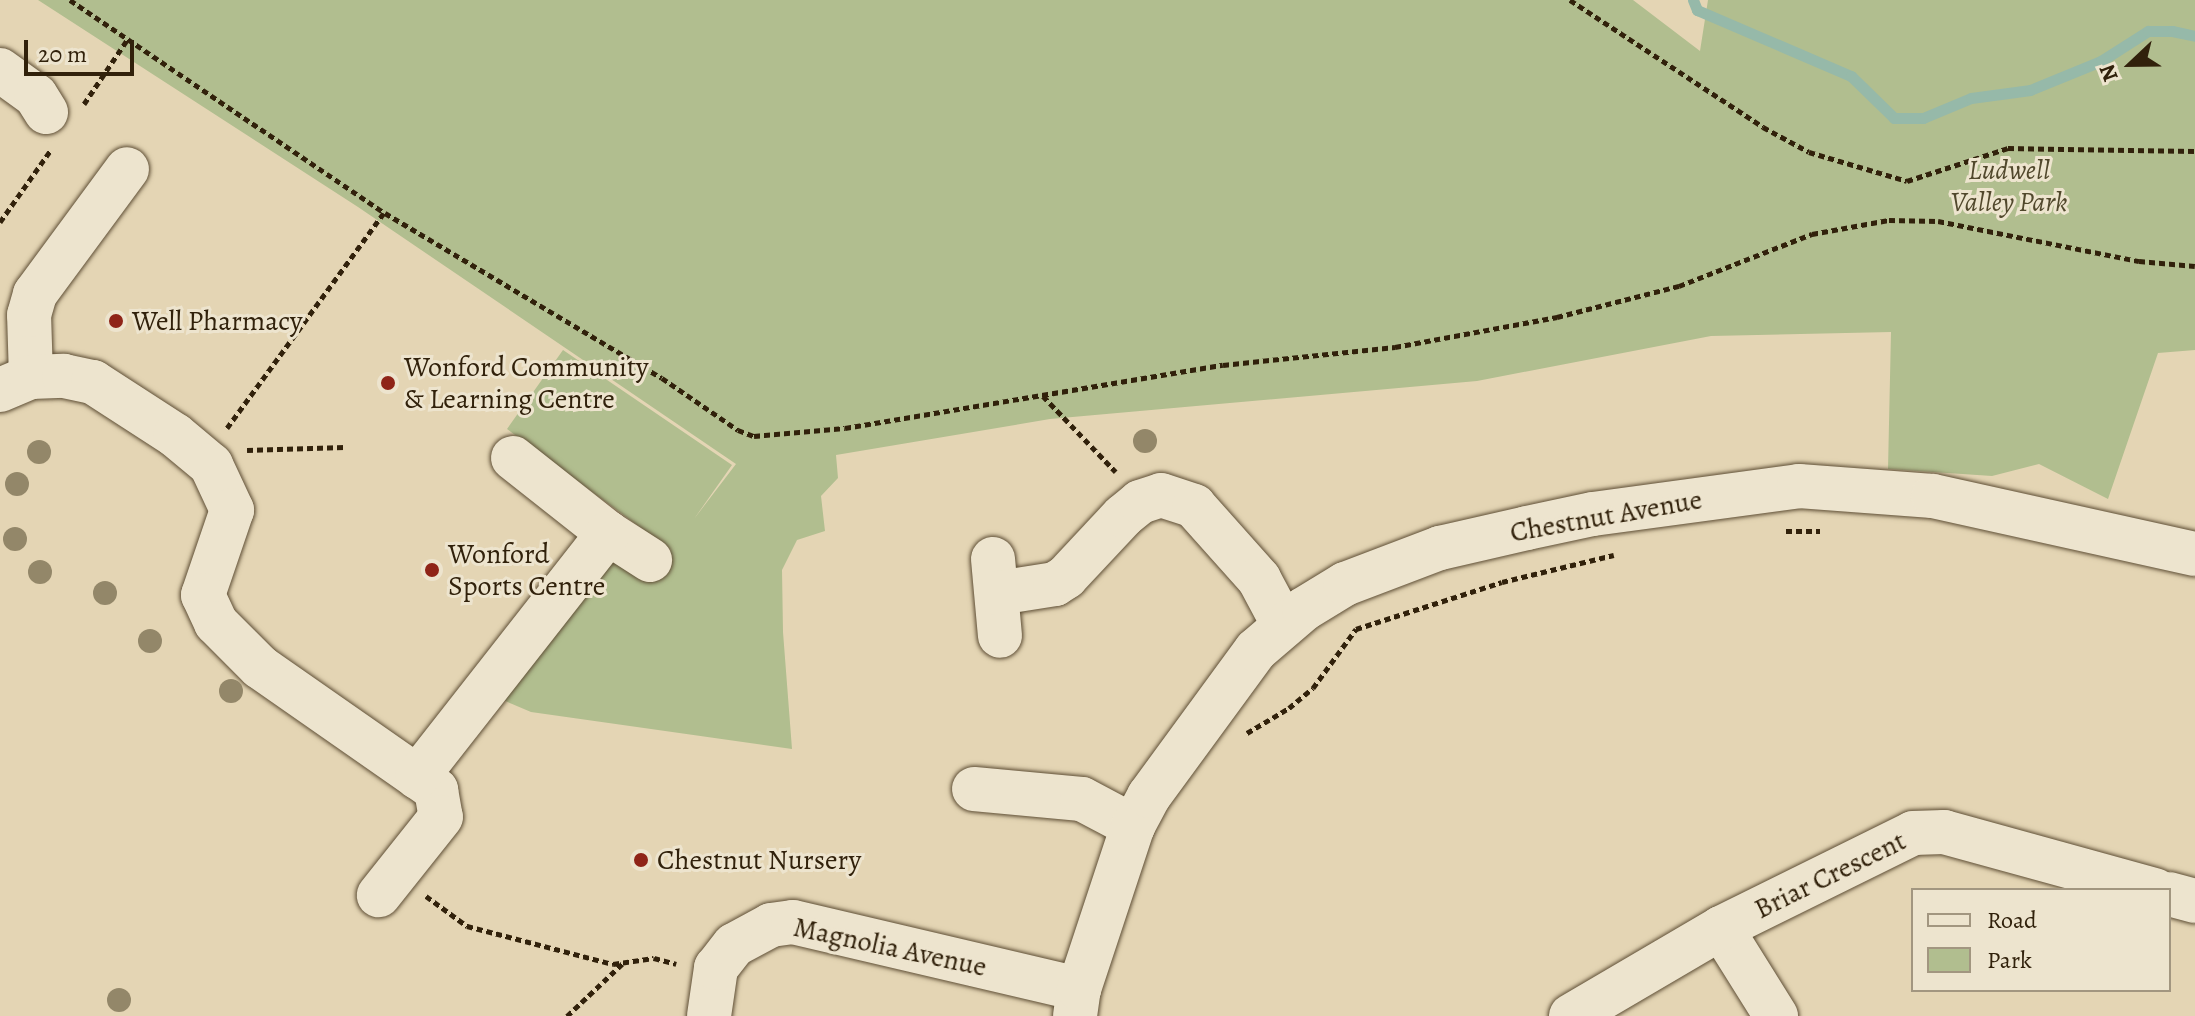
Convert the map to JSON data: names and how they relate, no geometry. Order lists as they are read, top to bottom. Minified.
{"streets":{"street":["Chestnut Avenue","Briar Crescent","Magnolia Avenue"]},"crossings":[["Chestnut Avenue","Magnolia Avenue"]],"parks":["Ludwell Valley Park"],"places":["Well Pharmacy","Wonford Community & Learning Centre","Wonford Sports Centre","Chestnut Nursery"],"legend":["Road","Park"],"scale_bar":"20 m","north":"left"}
